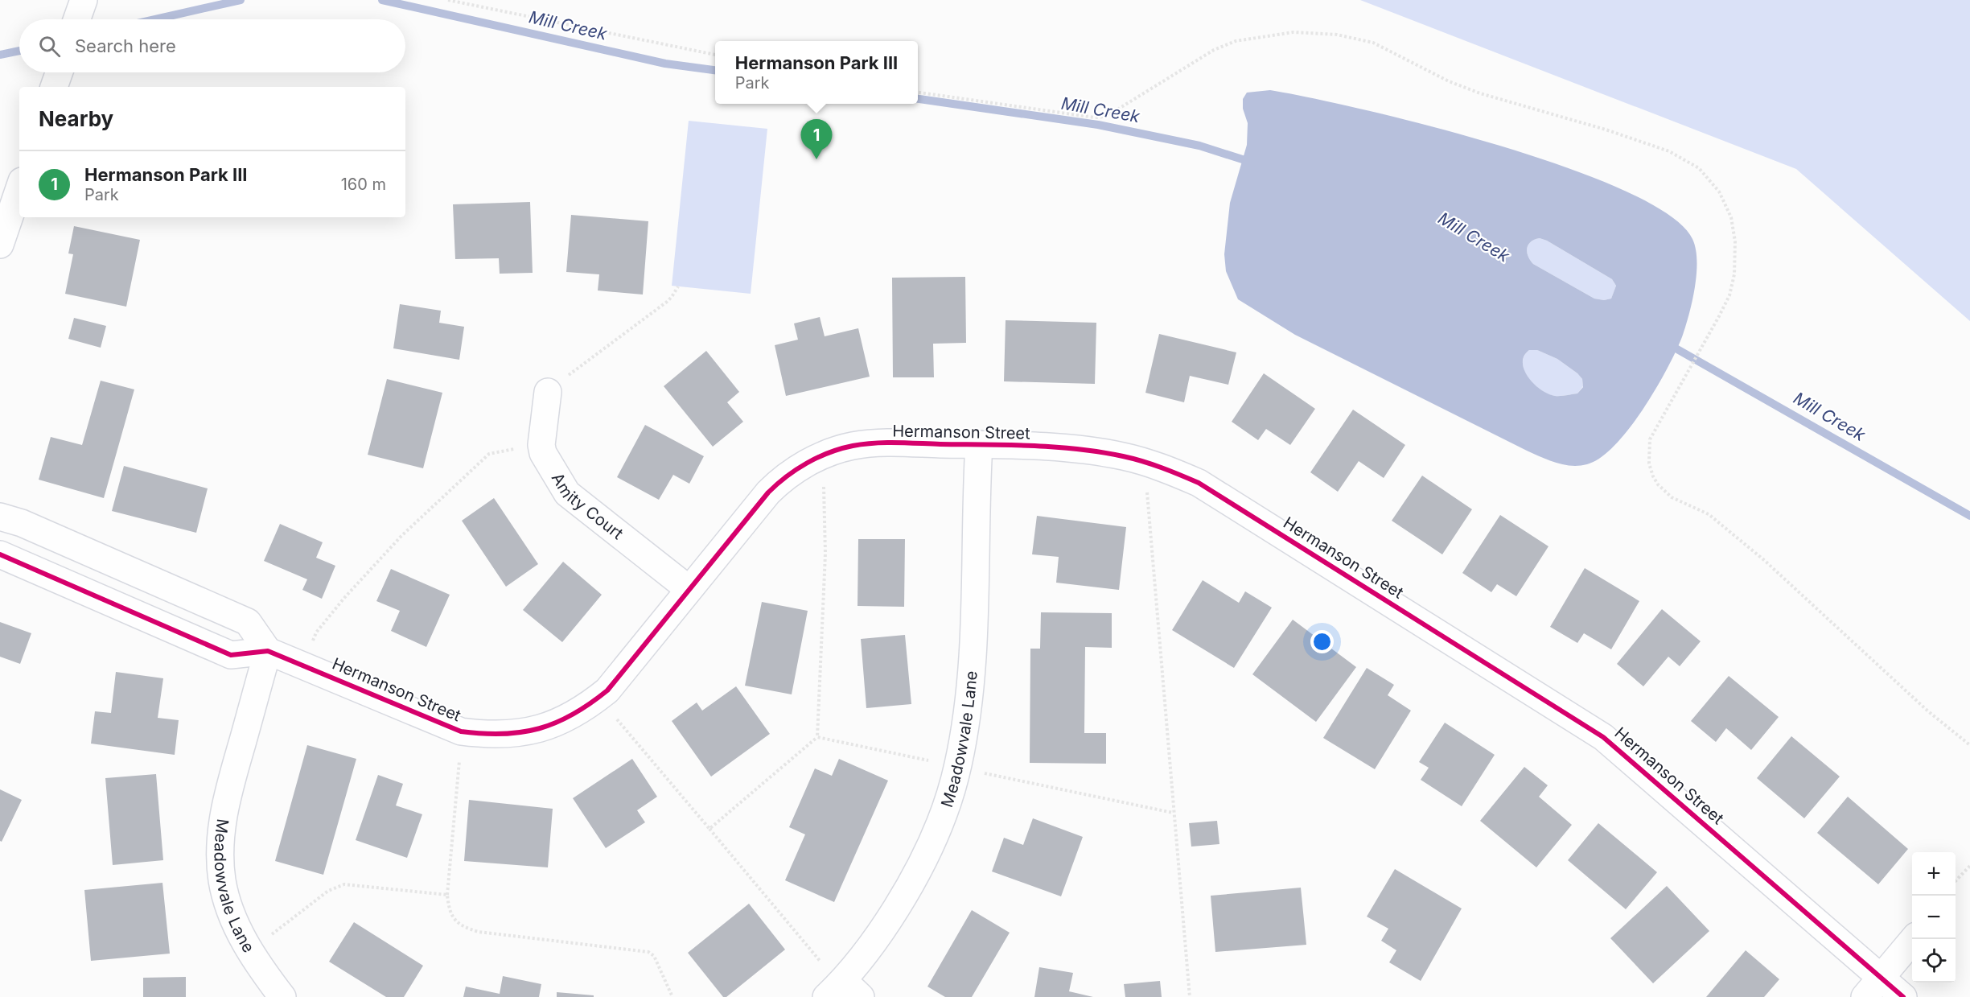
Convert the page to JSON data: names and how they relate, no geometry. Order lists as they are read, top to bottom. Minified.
{"streets":{"street":["Hermanson Street","Amity Court","Meadowvale Lane"]},"crossings":[["Hermanson Street","Amity Court"],["Hermanson Street","Meadowvale Lane"]],"water":["Mill Creek"],"page":{"search":"Search here","popup":["Hermanson Park III","Park"],"heading":"Nearby","pins":"1","list":[{"mark":"1","name":"Hermanson Park III","note":"Park","value":"160 m"}],"map_buttons":["+","−"]}}
